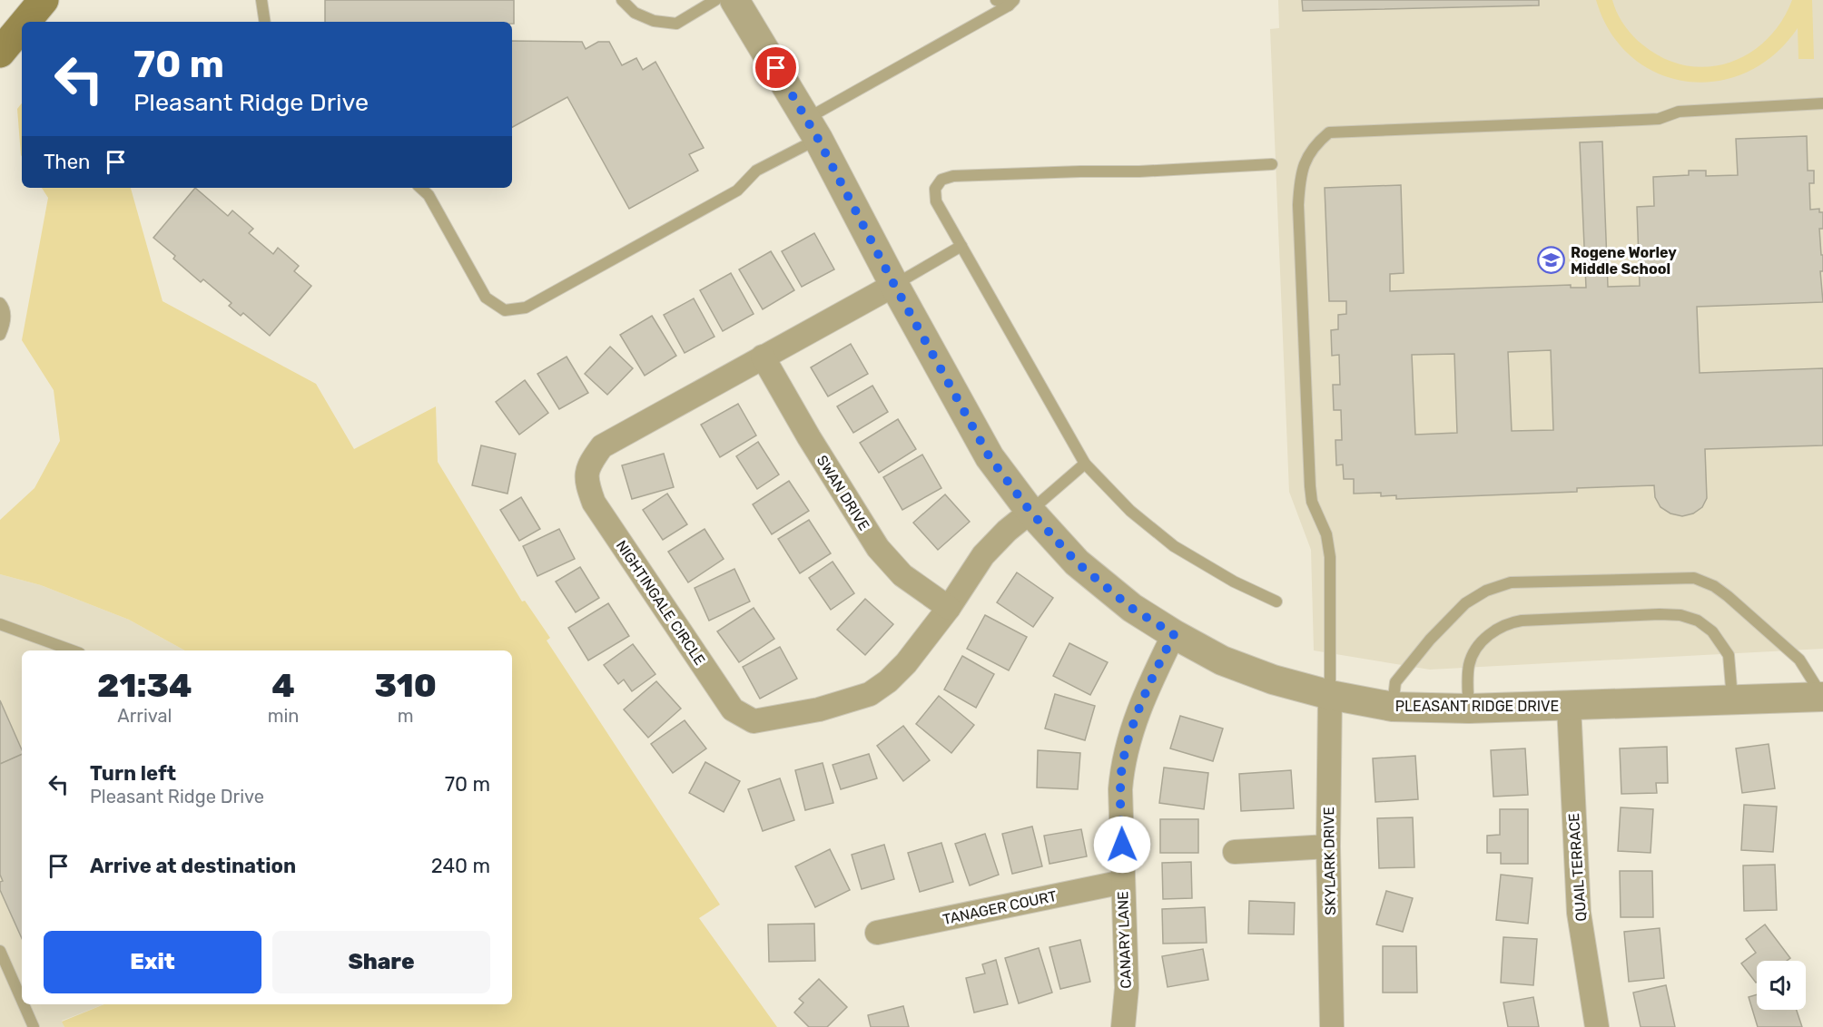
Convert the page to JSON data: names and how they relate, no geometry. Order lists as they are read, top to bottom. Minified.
{"streets":{"street":["SWAN DRIVE","NIGHTINGALE CIRCLE","PLEASANT RIDGE DRIVE","SKYLARK DRIVE","QUAIL TERRACE","TANAGER COURT","CANARY LANE"]},"crossings":[["SWAN DRIVE","NIGHTINGALE CIRCLE"],["NIGHTINGALE CIRCLE","PLEASANT RIDGE DRIVE"],["PLEASANT RIDGE DRIVE","SKYLARK DRIVE"],["PLEASANT RIDGE DRIVE","QUAIL TERRACE"],["PLEASANT RIDGE DRIVE","CANARY LANE"],["TANAGER COURT","CANARY LANE"]],"places":{"school or university":["Rogene Worley Middle School"]},"page":{"turn":["70 m","Pleasant Ridge Drive"],"then":"Then","eta":["21:34","Arrival","4","min","310","m"],"list":[{"name":"Turn left","note":"Pleasant Ridge Drive","value":"70 m"},{"name":"Arrive at destination","value":"240 m"}],"buttons":["Exit","Share"]}}
